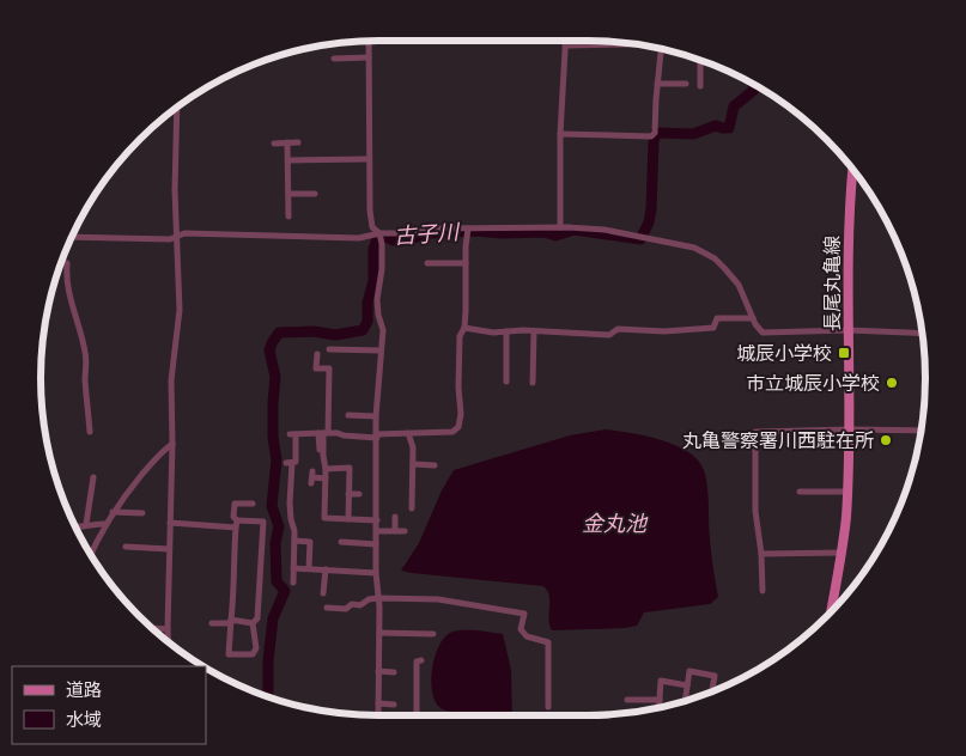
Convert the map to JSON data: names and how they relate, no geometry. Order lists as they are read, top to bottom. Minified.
{"streets":{"main road":["長尾丸亀線"]},"water":["古子川","金丸池"],"places":{"transit":["城辰小学校"],"other":["市立城辰小学校","丸亀警察署川西駐在所"]},"legend":["道路","水域"]}
